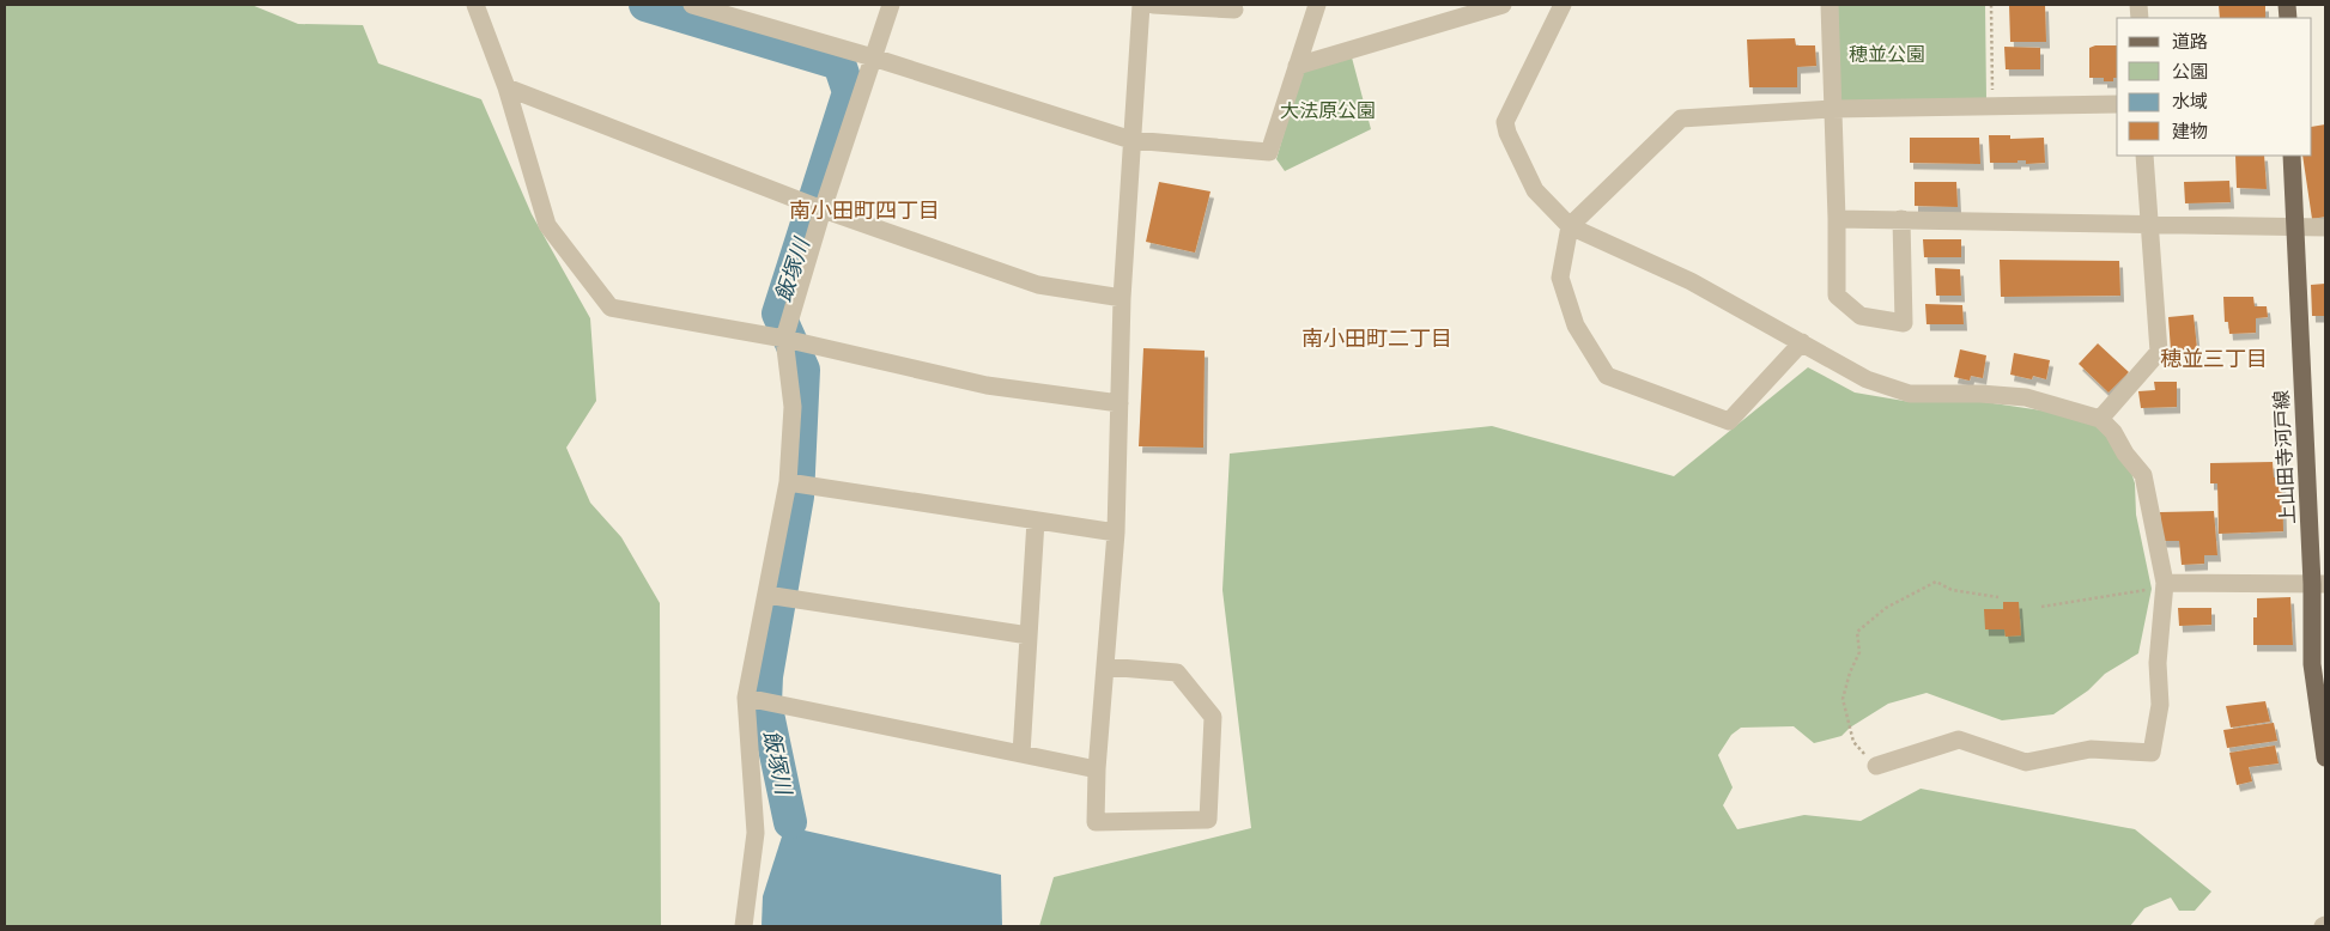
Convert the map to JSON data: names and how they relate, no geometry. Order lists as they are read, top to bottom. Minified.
{"streets":{"main road":["上山田寺河戸線"]},"districts":["南小田町四丁目","南小田町二丁目","穂並三丁目"],"water":["飯塚川"],"parks":["穂並公園","大法原公園"],"legend":["道路","公園","水域","建物"]}
